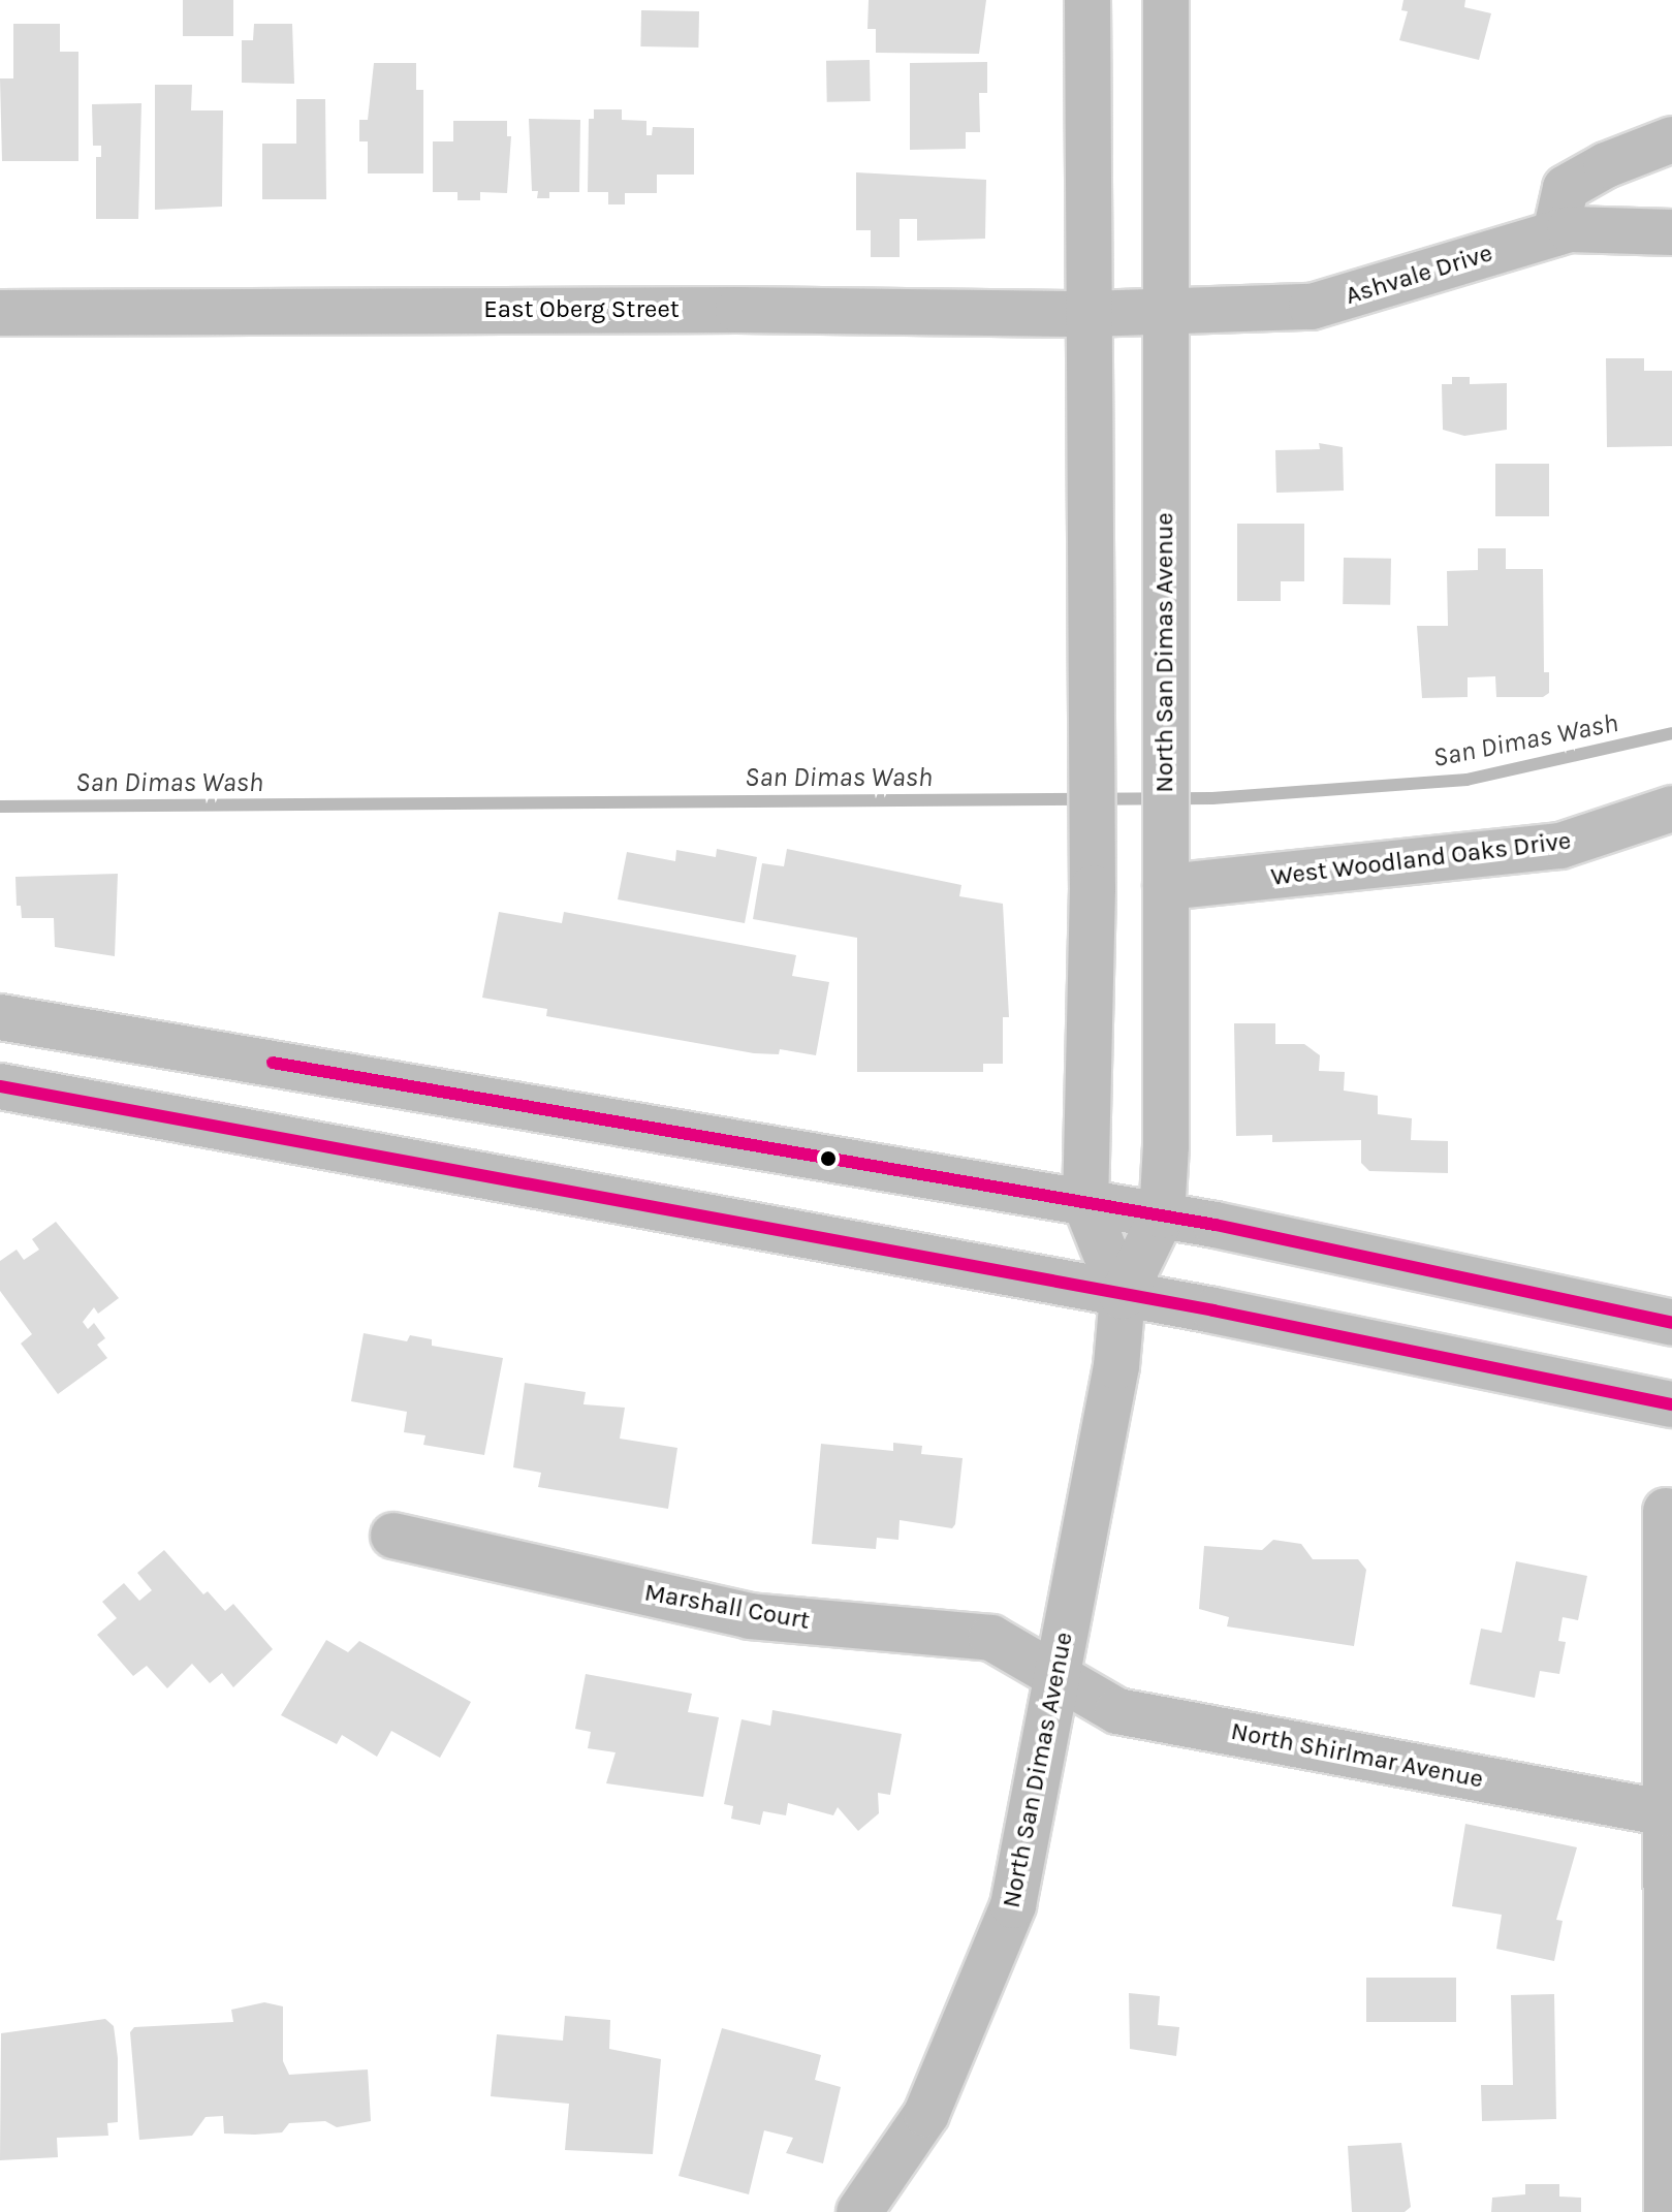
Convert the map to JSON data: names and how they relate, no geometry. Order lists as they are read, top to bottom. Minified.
{"streets":{"main road":["Ashvale Drive","East Oberg Street","North San Dimas Avenue","West Woodland Oaks Drive","Marshall Court","North Shirlmar Avenue"]},"crossings":[["Ashvale Drive","East Oberg Street"],["Ashvale Drive","North San Dimas Avenue"],["East Oberg Street","North San Dimas Avenue"],["North San Dimas Avenue","West Woodland Oaks Drive"],["North San Dimas Avenue","Marshall Court"],["North San Dimas Avenue","North Shirlmar Avenue"],["Marshall Court","North Shirlmar Avenue"]],"water":["San Dimas Wash"]}
